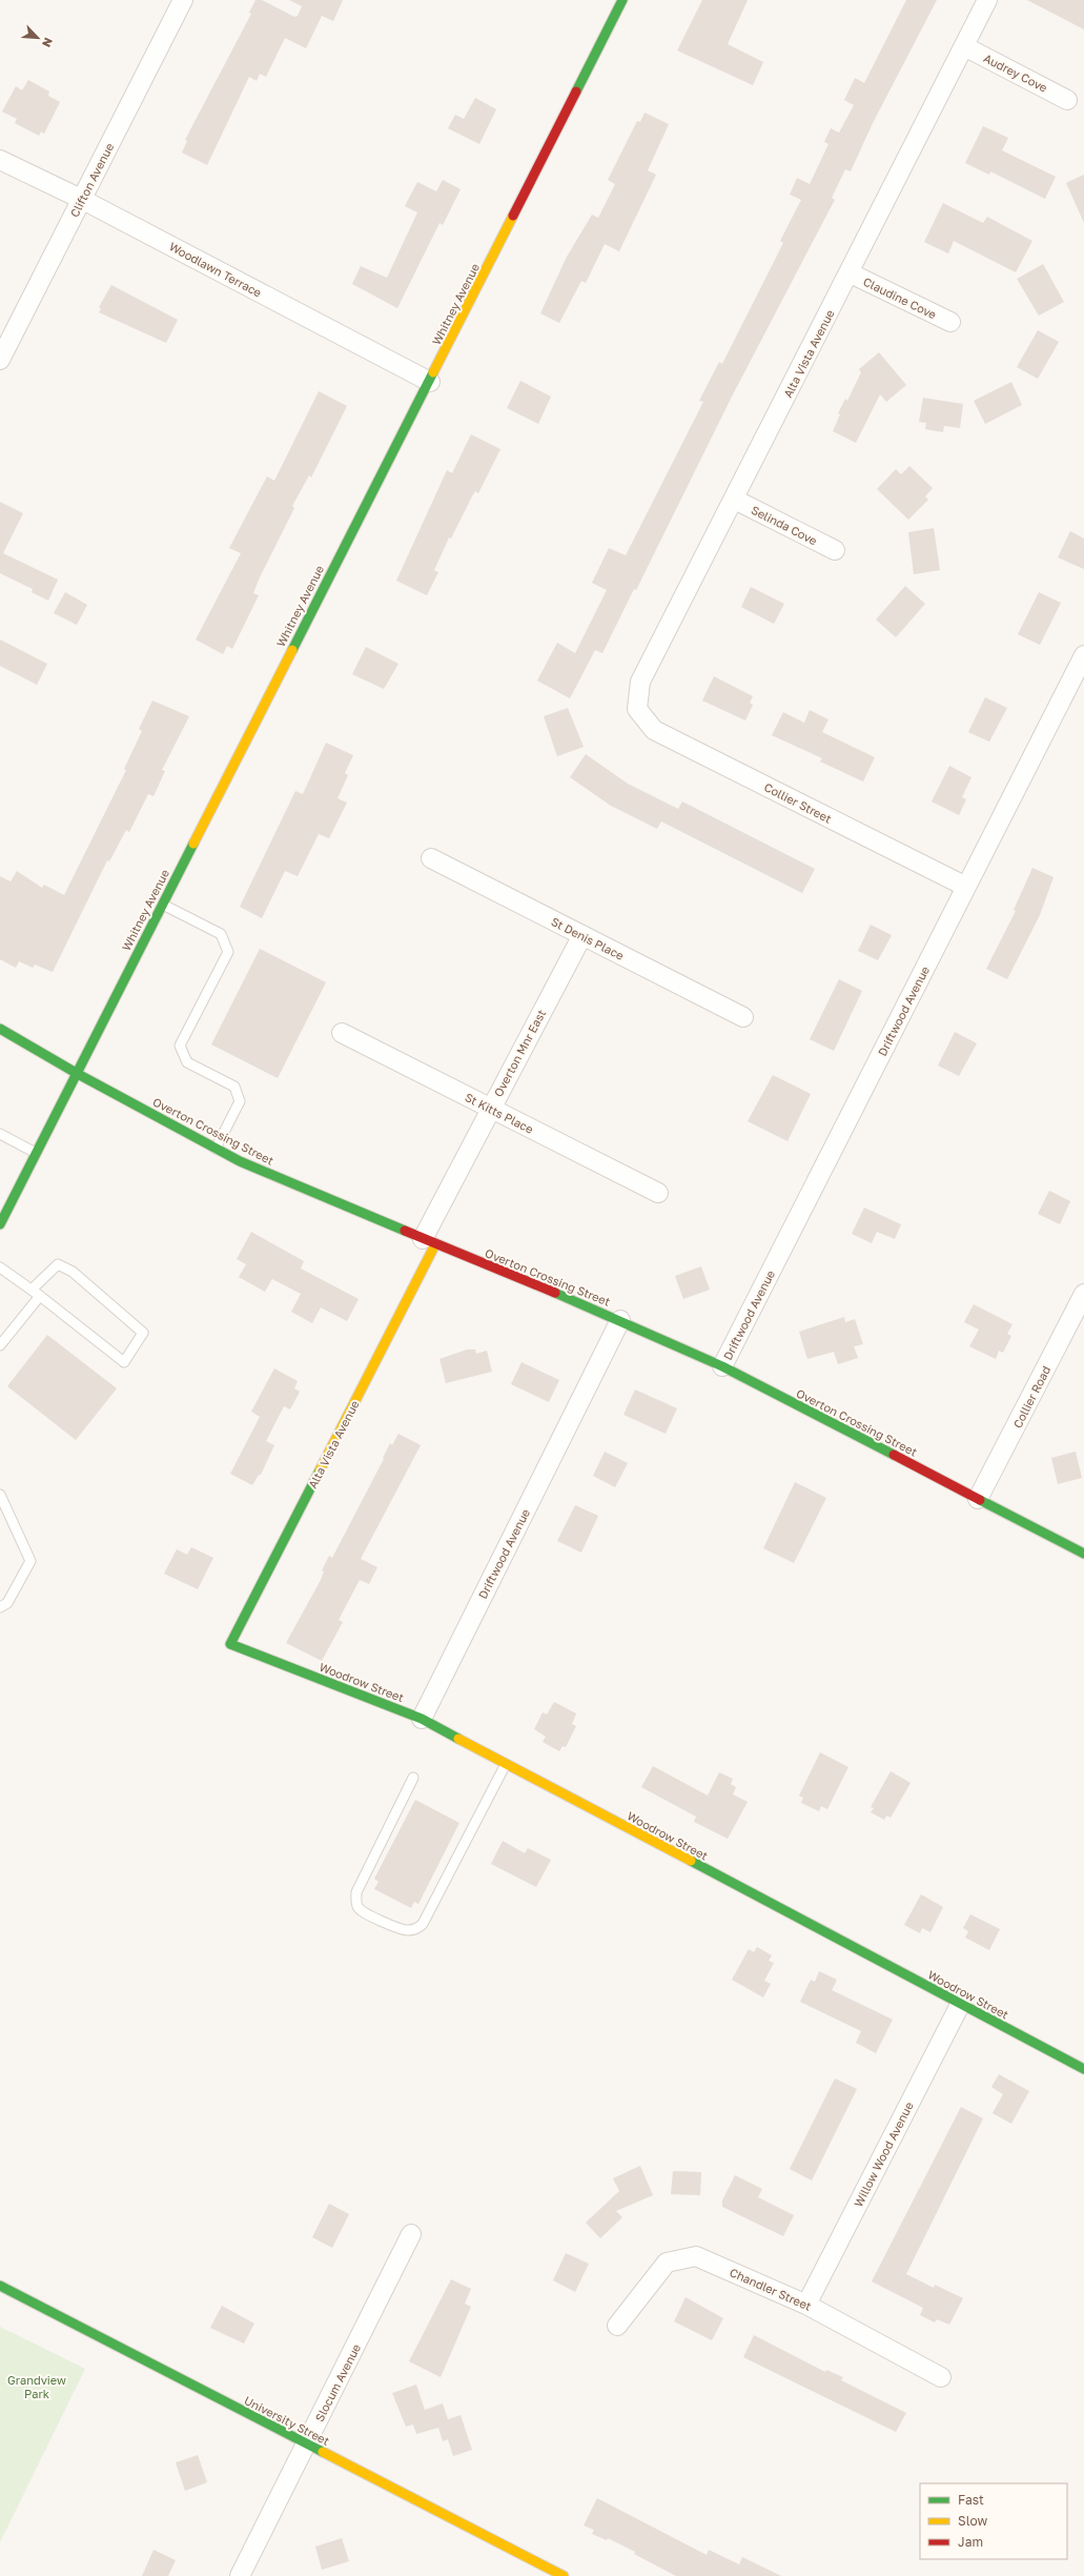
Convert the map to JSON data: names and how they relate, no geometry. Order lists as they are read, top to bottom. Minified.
{"streets":{"main road":["Whitney Avenue","Alta Vista Avenue","Overton Crossing Street","Woodrow Street","University Street"],"street":["Audrey Cove","Clifton Avenue","Woodlawn Terrace","Claudine Cove","Selinda Cove","Collier Street","St Denis Place","Driftwood Avenue","Overton Mnr East","St Kitts Place","Collier Road","Willow Wood Avenue","Chandler Street","Slocum Avenue"]},"crossings":[["Audrey Cove","Alta Vista Avenue"],["Clifton Avenue","Woodlawn Terrace"],["Woodlawn Terrace","Whitney Avenue"],["Claudine Cove","Alta Vista Avenue"],["Whitney Avenue","Overton Crossing Street"],["Alta Vista Avenue","Selinda Cove"],["Alta Vista Avenue","Collier Street"],["Alta Vista Avenue","Overton Mnr East"],["Alta Vista Avenue","Overton Crossing Street"],["Alta Vista Avenue","Woodrow Street"],["Collier Street","Driftwood Avenue"],["St Denis Place","Overton Mnr East"],["Driftwood Avenue","Overton Crossing Street"],["Driftwood Avenue","Woodrow Street"],["Overton Mnr East","St Kitts Place"],["Overton Mnr East","Overton Crossing Street"],["Overton Crossing Street","Collier Road"],["Woodrow Street","Willow Wood Avenue"],["Willow Wood Avenue","Chandler Street"],["Slocum Avenue","University Street"]],"parks":["Grandview Park"],"legend":["Fast","Slow","Jam"],"north":"bottom right"}
